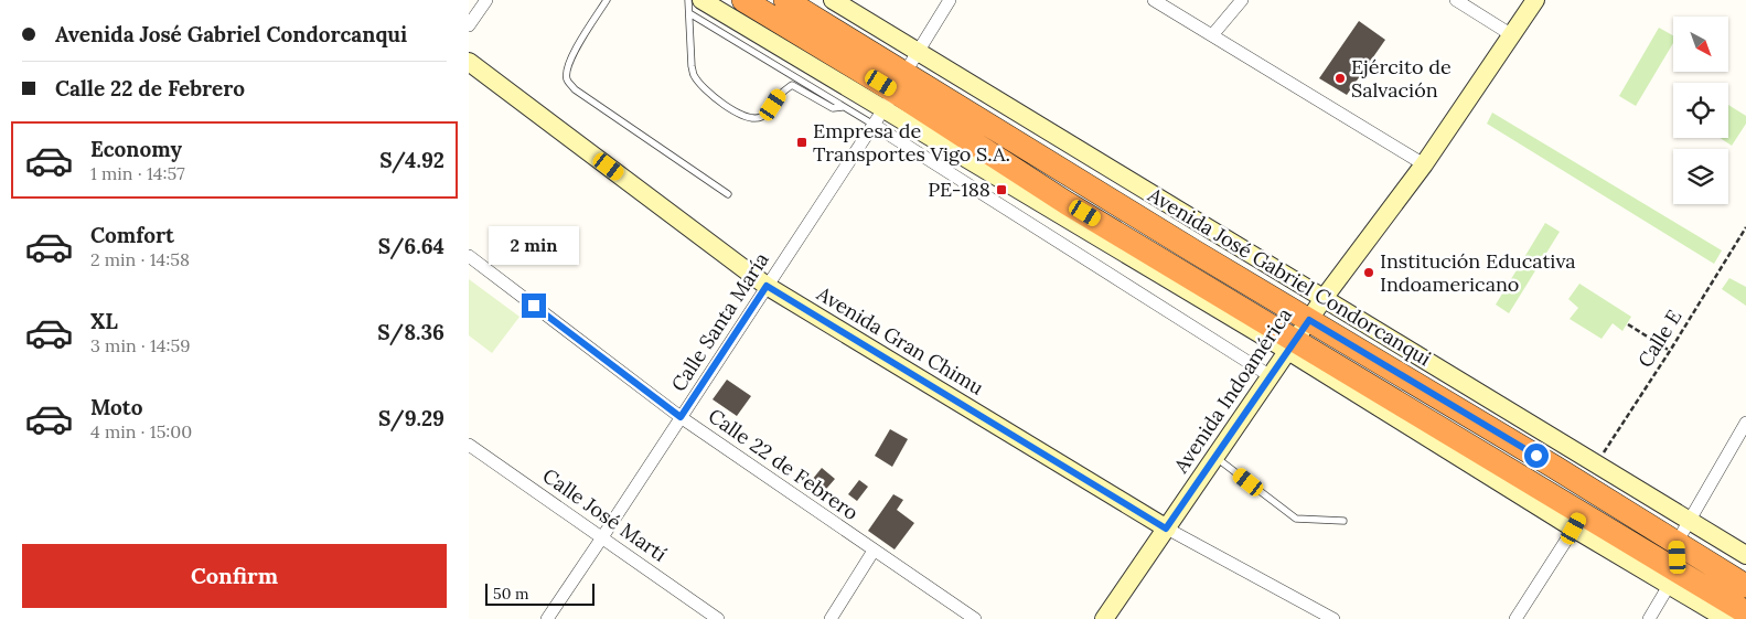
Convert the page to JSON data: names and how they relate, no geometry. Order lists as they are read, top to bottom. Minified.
{"streets":{"highway":["Avenida José Gabriel Condorcanqui"],"street":["Calle Santa María","Avenida Gran Chimu","Avenida Indoamérica","Calle 22 de Febrero","Calle José Martí"],"path":["Calle E"]},"crossings":[["Avenida José Gabriel Condorcanqui","Calle Santa María"],["Avenida José Gabriel Condorcanqui","Calle E"],["Avenida José Gabriel Condorcanqui","Avenida Indoamérica"],["Calle Santa María","Avenida Gran Chimu"],["Calle Santa María","Calle 22 de Febrero"],["Calle Santa María","Calle José Martí"],["Avenida Gran Chimu","Avenida Indoamérica"]],"places":{"other":["Ejército de Salvación","Institución Educativa Indoamericano"],"transit":["Empresa de Transportes Vigo S.A.","PE-188"]},"scale_bar":"50 m","north":"bottom right","page":{"banner":["Avenida José Gabriel Condorcanqui","Calle 22 de Febrero"],"list":[{"name":"Economy","note":"1 min · 14:57","value":"S/4.92"},{"name":"Comfort","note":"2 min · 14:58","value":"S/6.64"},{"name":"XL","note":"3 min · 14:59","value":"S/8.36"},{"name":"Moto","note":"4 min · 15:00","value":"S/9.29"}],"bubble":"2 min","buttons":"Confirm","scale":"50 m"}}
